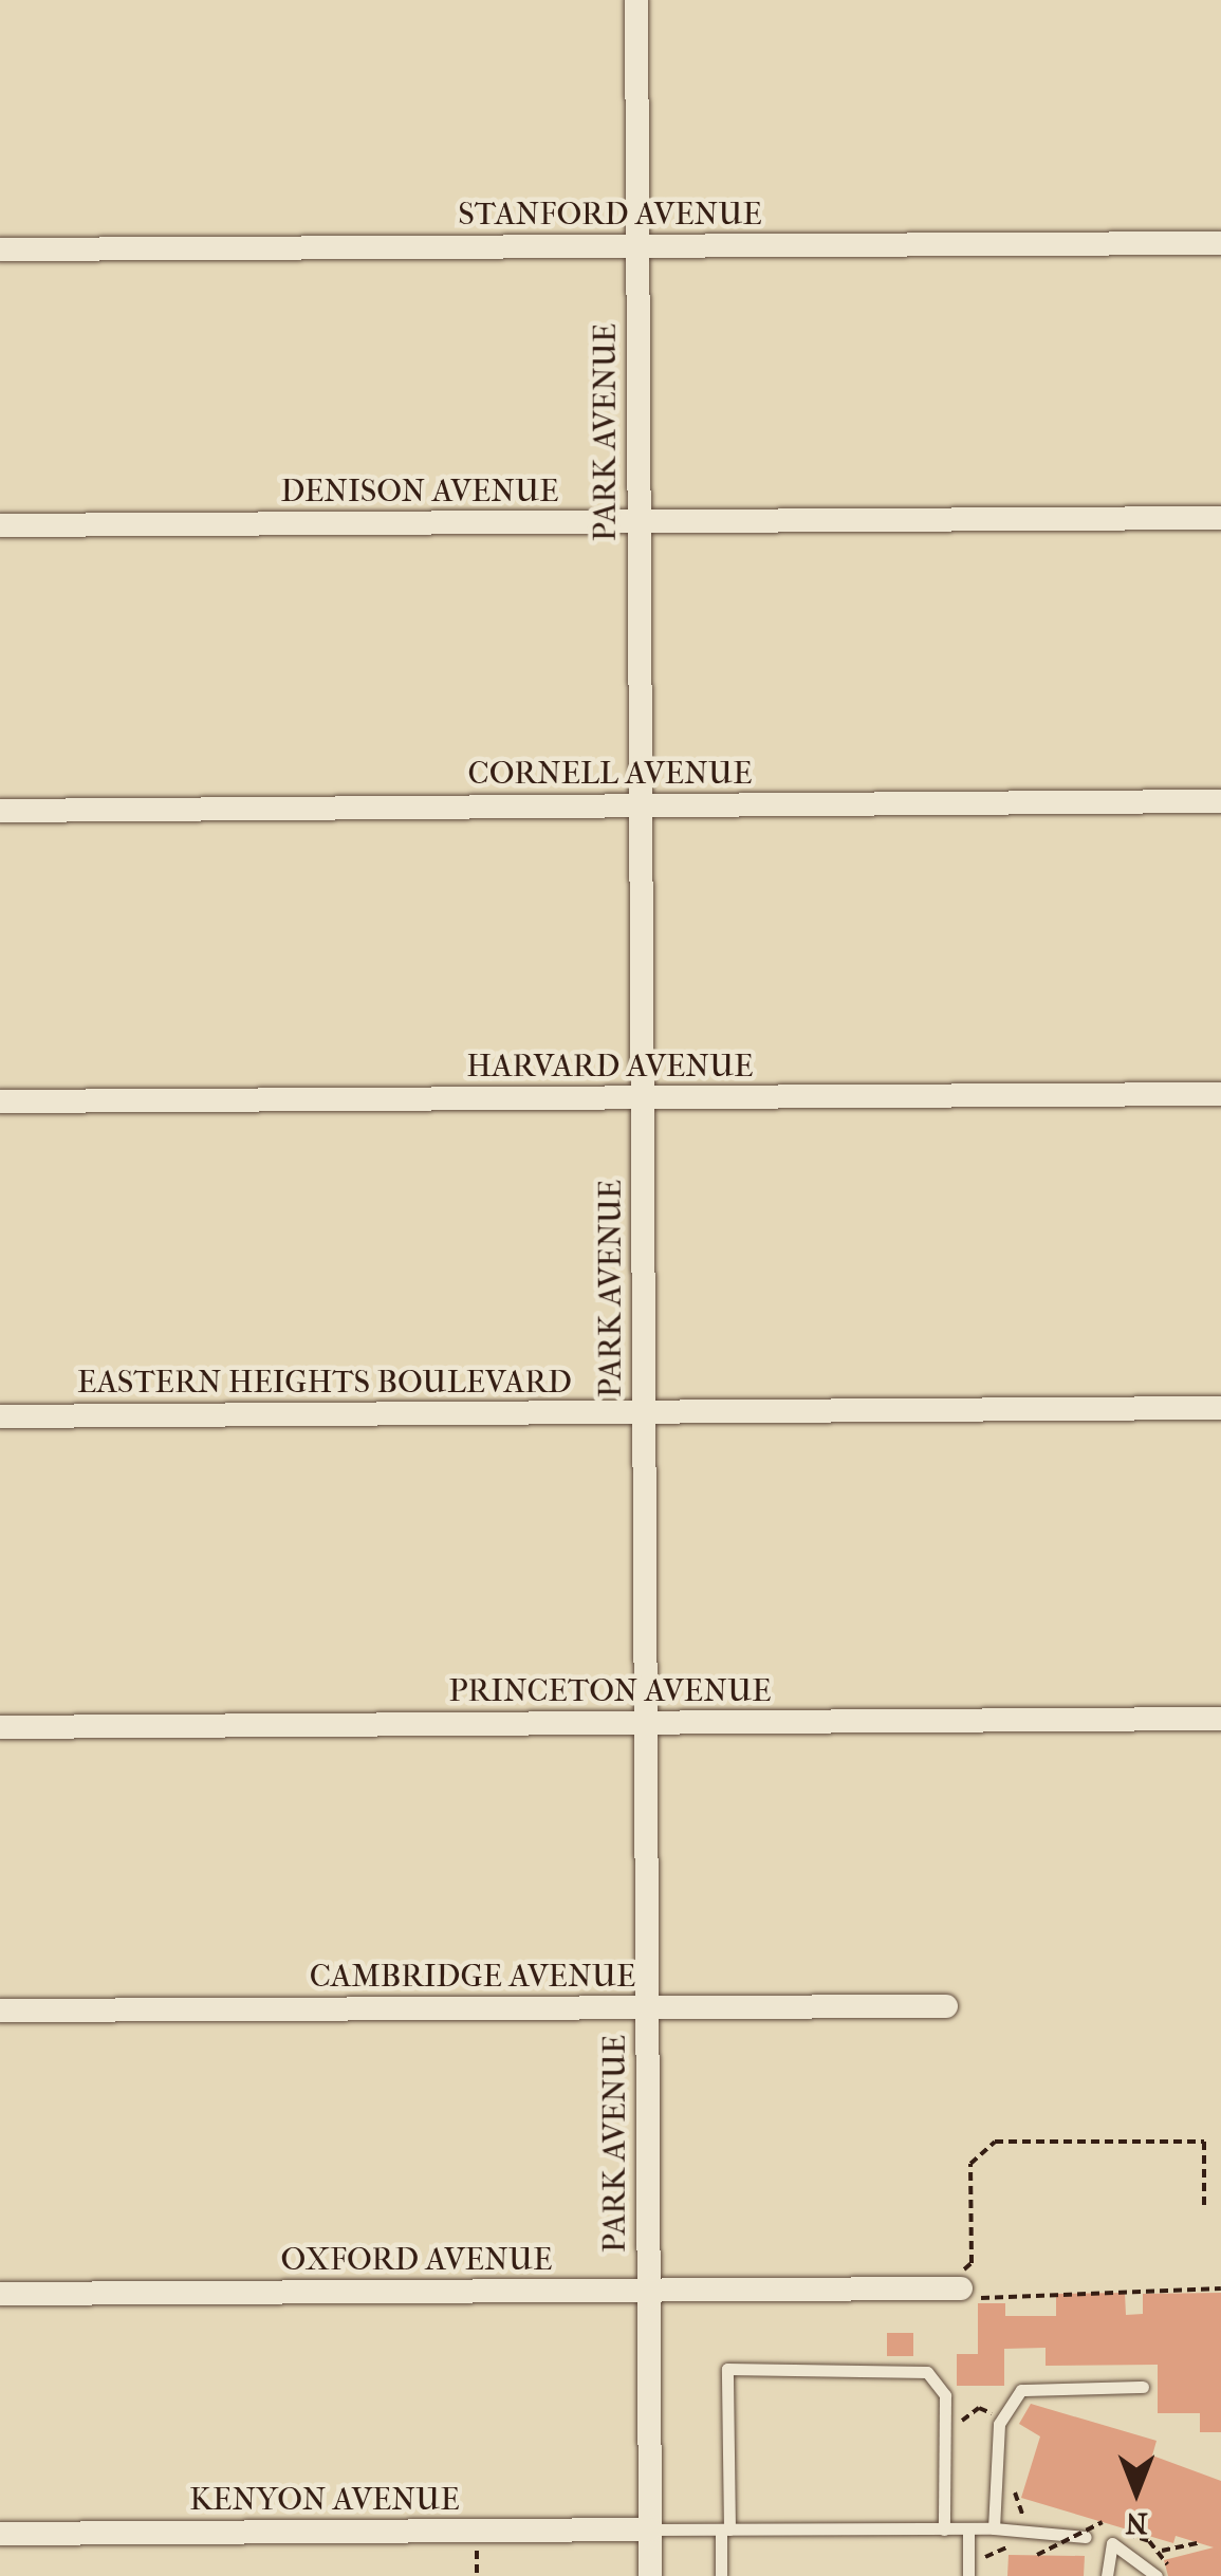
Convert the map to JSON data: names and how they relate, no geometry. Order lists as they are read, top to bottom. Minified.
{"streets":{"street":["STANFORD AVENUE","PARK AVENUE","DENISON AVENUE","CORNELL AVENUE","HARVARD AVENUE","EASTERN HEIGHTS BOULEVARD","PRINCETON AVENUE","CAMBRIDGE AVENUE","OXFORD AVENUE","KENYON AVENUE"]},"crossings":[["STANFORD AVENUE","PARK AVENUE"],["PARK AVENUE","DENISON AVENUE"],["PARK AVENUE","CORNELL AVENUE"],["PARK AVENUE","HARVARD AVENUE"],["PARK AVENUE","EASTERN HEIGHTS BOULEVARD"],["PARK AVENUE","PRINCETON AVENUE"],["PARK AVENUE","CAMBRIDGE AVENUE"],["PARK AVENUE","OXFORD AVENUE"],["PARK AVENUE","KENYON AVENUE"]],"north":"bottom"}
